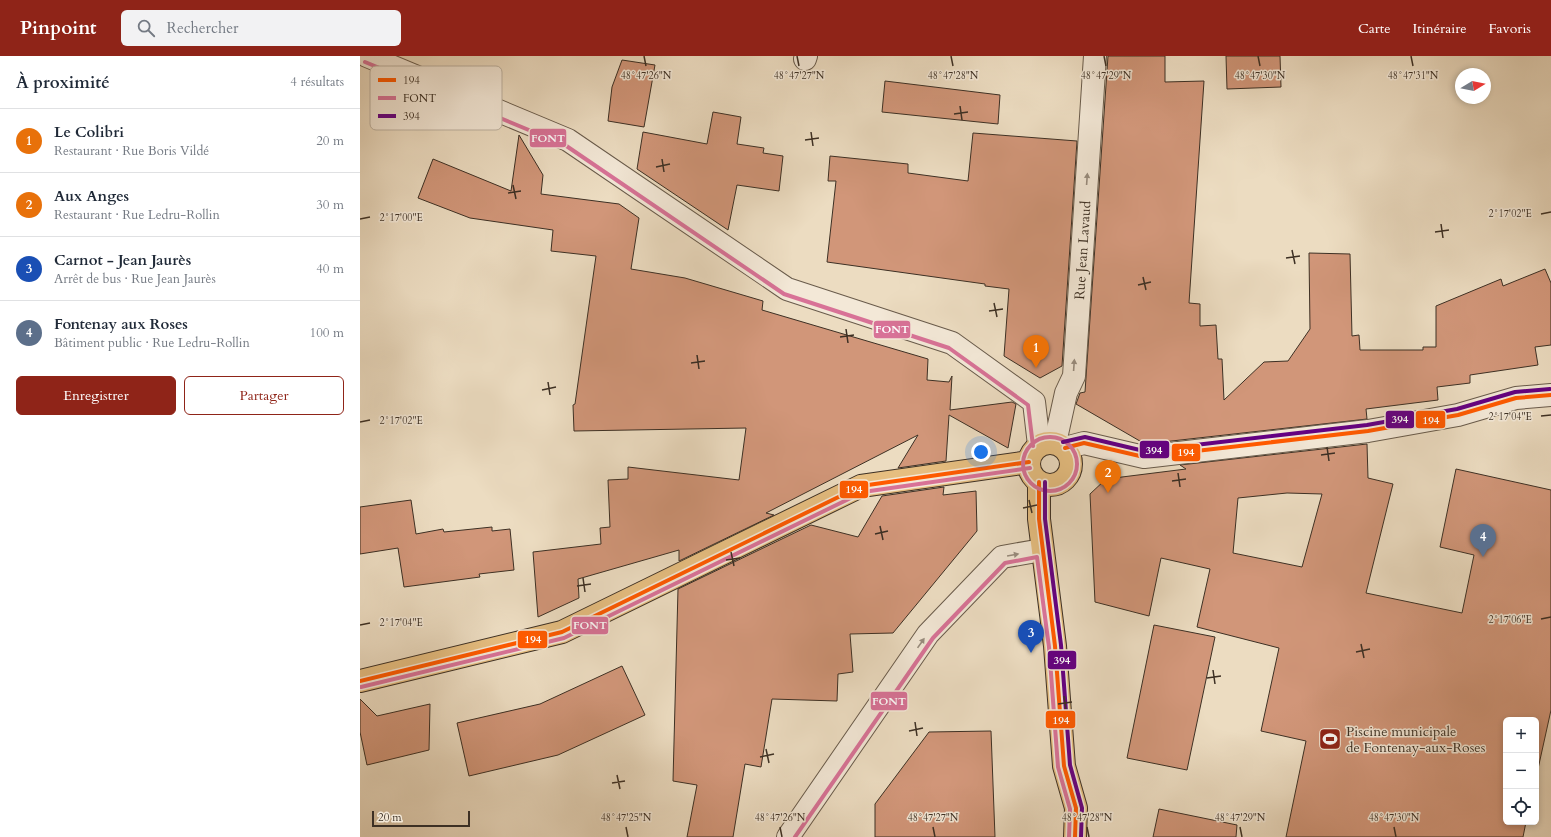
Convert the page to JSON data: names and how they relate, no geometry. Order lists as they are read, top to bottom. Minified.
{"streets":{"street":["Rue Jean Lavaud"]},"one_way":["Rue Jean Lavaud"],"places":{"sports":["Piscine municipale de Fontenay-aux-Roses"]},"lines":["transit line FONT","transit line 394","transit line 194"],"legend":["194","FONT","394"],"scale_bar":"20 m","north":"right","page":{"header":"Pinpoint","search":"Rechercher","nav":["Carte","Itinéraire","Favoris"],"heading":["À proximité","4 résultats"],"list":[{"mark":"1","name":"Le Colibri","note":"Restaurant · Rue Boris Vildé","value":"20 m"},{"mark":"2","name":"Aux Anges","note":"Restaurant · Rue Ledru-Rollin","value":"30 m"},{"mark":"3","name":"Carnot - Jean Jaurès","note":"Arrêt de bus · Rue Jean Jaurès","value":"40 m"},{"mark":"4","name":"Fontenay aux Roses","note":"Bâtiment public · Rue Ledru-Rollin","value":"100 m"}],"pins":["1","2","4","3"],"buttons":["Enregistrer","Partager"],"map_buttons":["+","−"],"scale":"20 m"},"coordinates":["48°47'26\"N","48°47'27\"N","48°47'28\"N","48°47'29\"N","48°47'30\"N","48°47'31\"N","2°17'02\"E","2°17'00\"E","2°17'04\"E","2°17'06\"E","48°47'25\"N"]}
